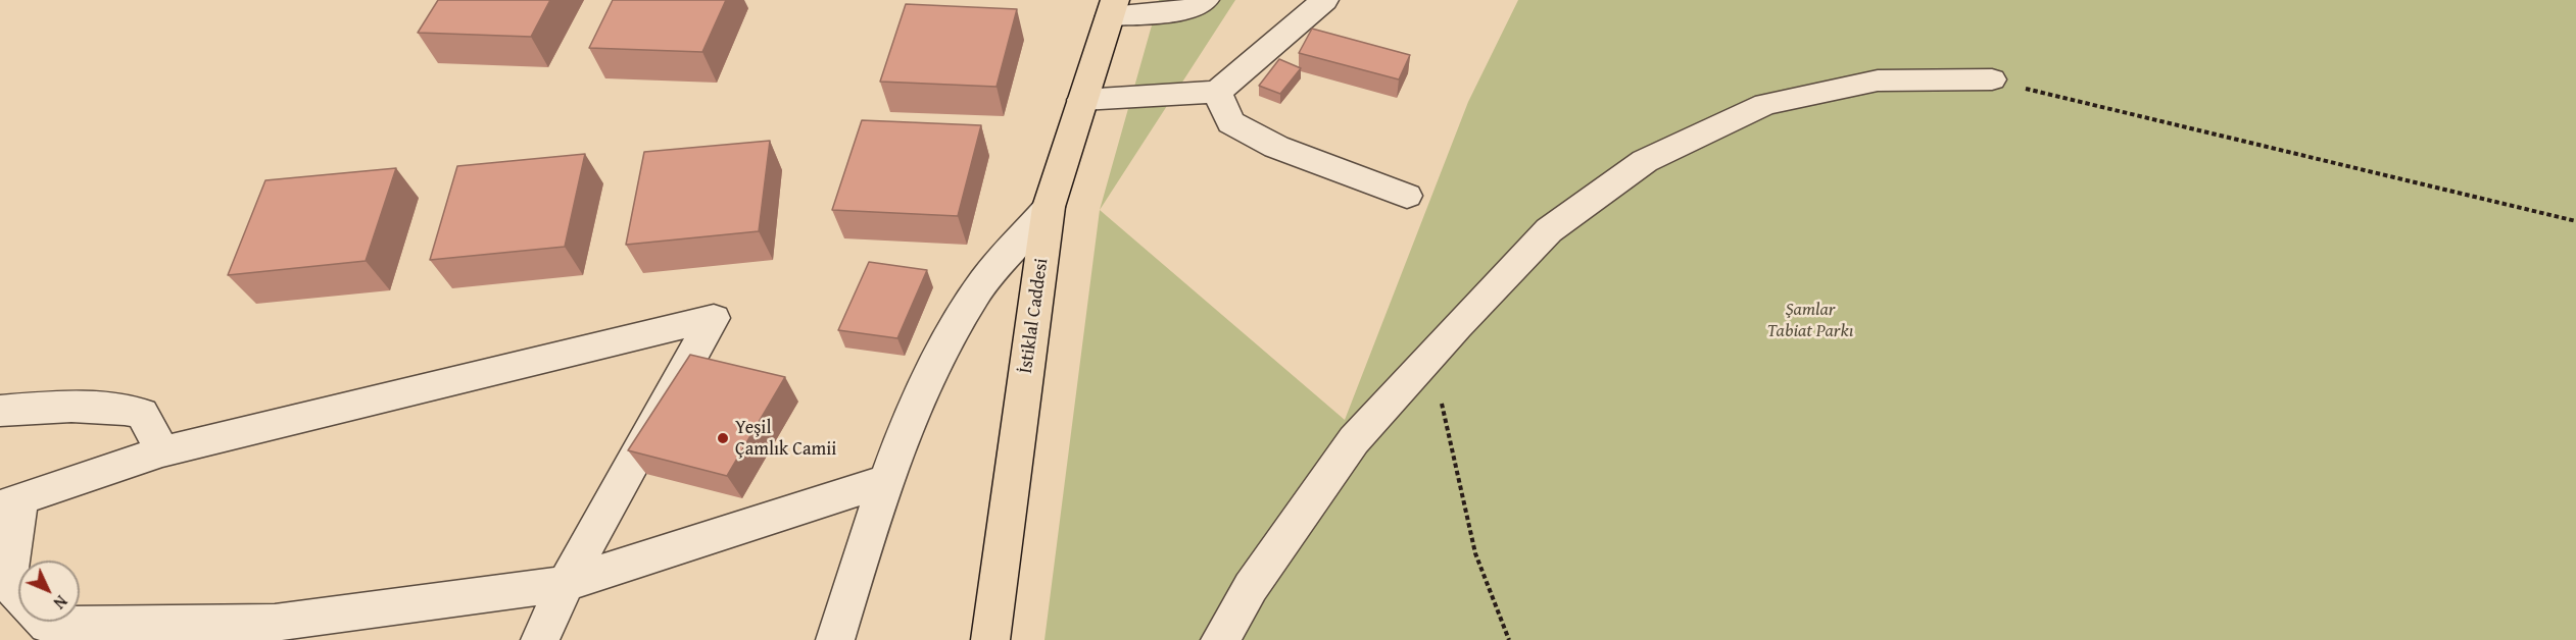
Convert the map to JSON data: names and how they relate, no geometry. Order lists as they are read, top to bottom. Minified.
{"streets":{"main road":["İstiklal Caddesi"]},"parks":["Şamlar Tabiat Parkı"],"places":["Yeşil Çamlık Camii"],"north":"bottom right"}
